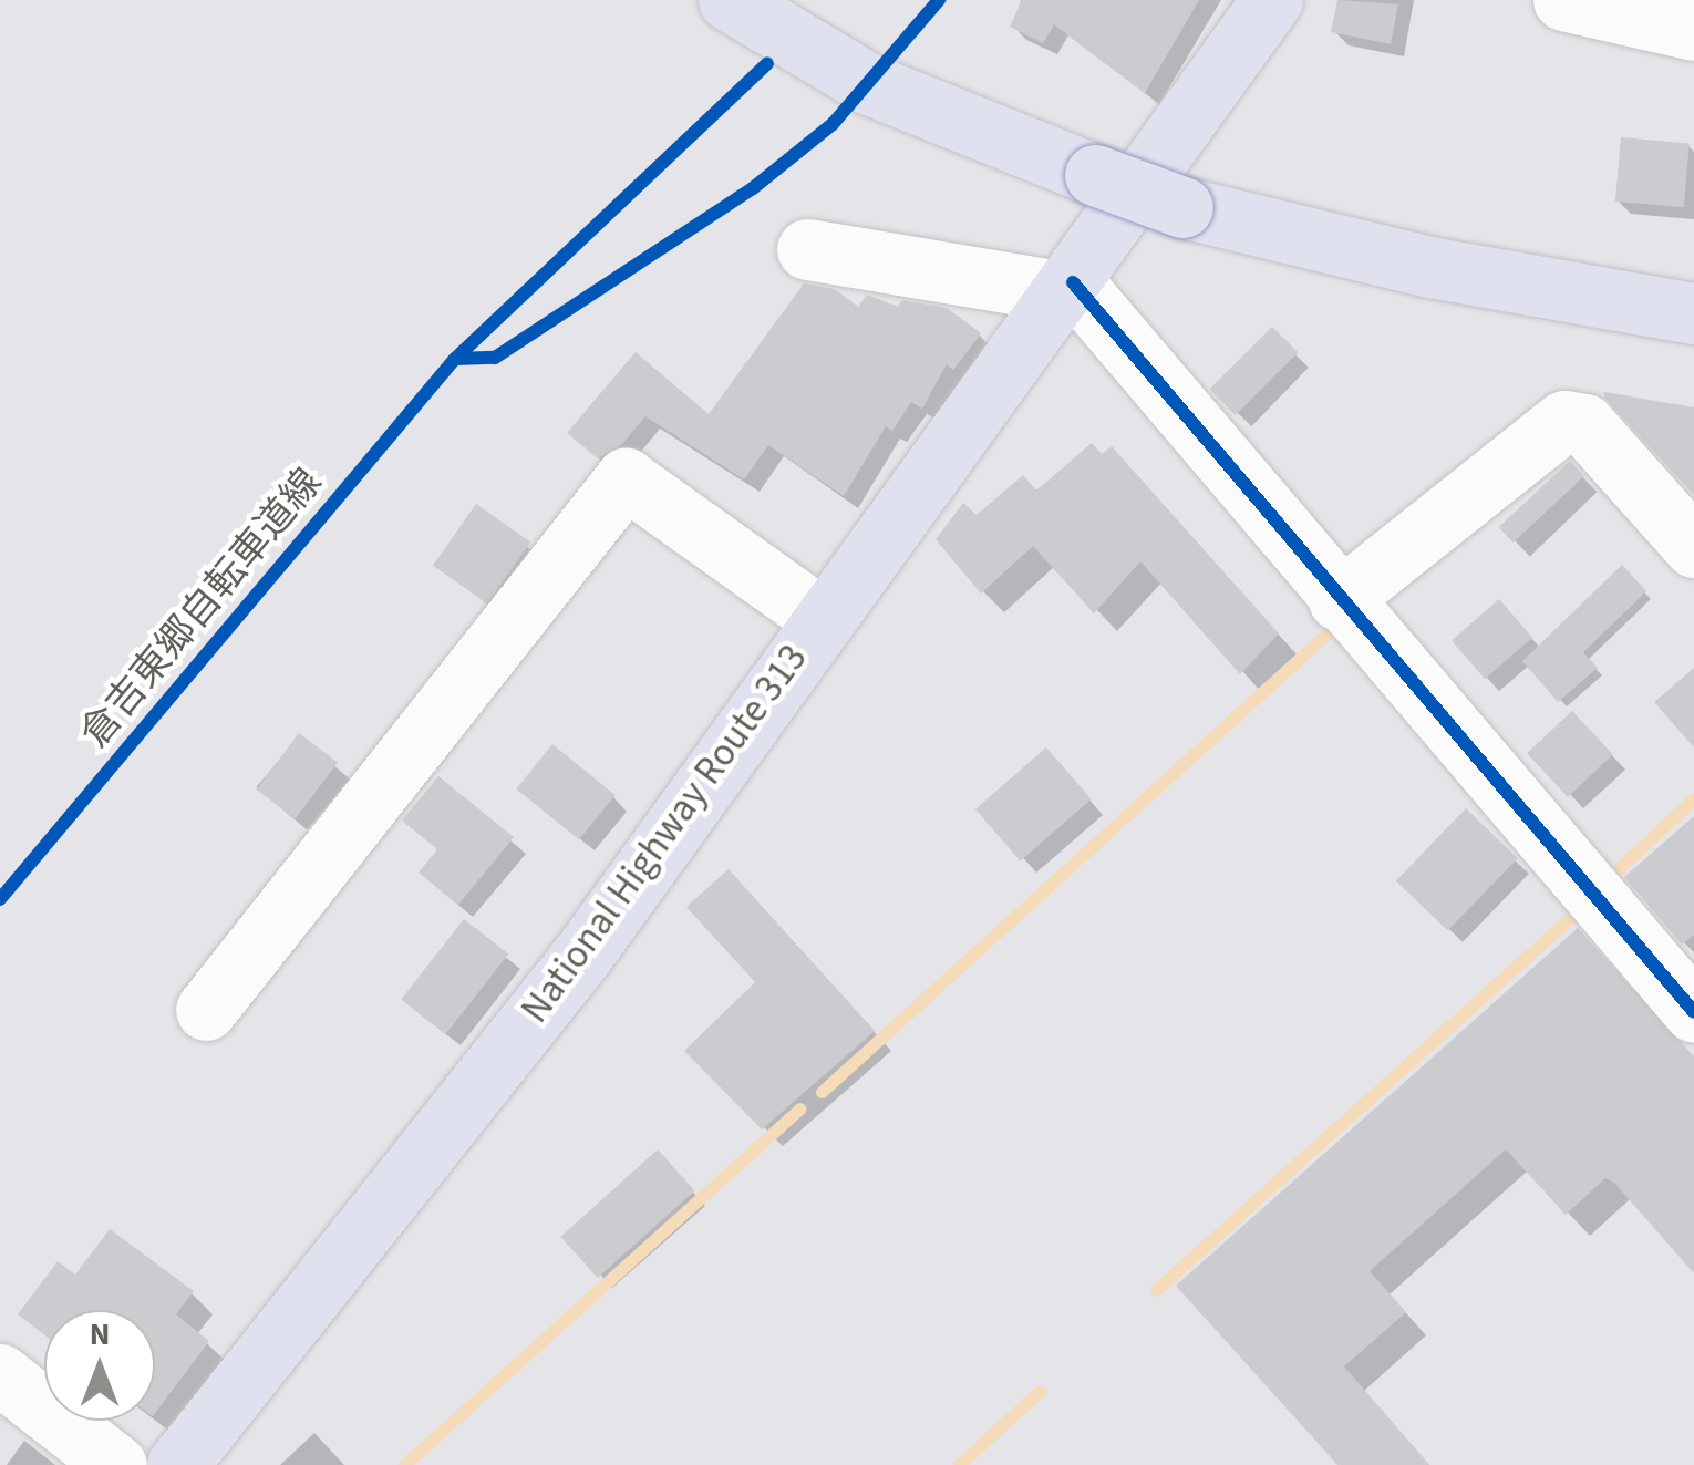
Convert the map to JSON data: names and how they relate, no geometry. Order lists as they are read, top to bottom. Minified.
{"streets":{"highway":["National Highway Route 313"],"cycle path":["倉吉東郷自転車道線"]},"north":"top"}
